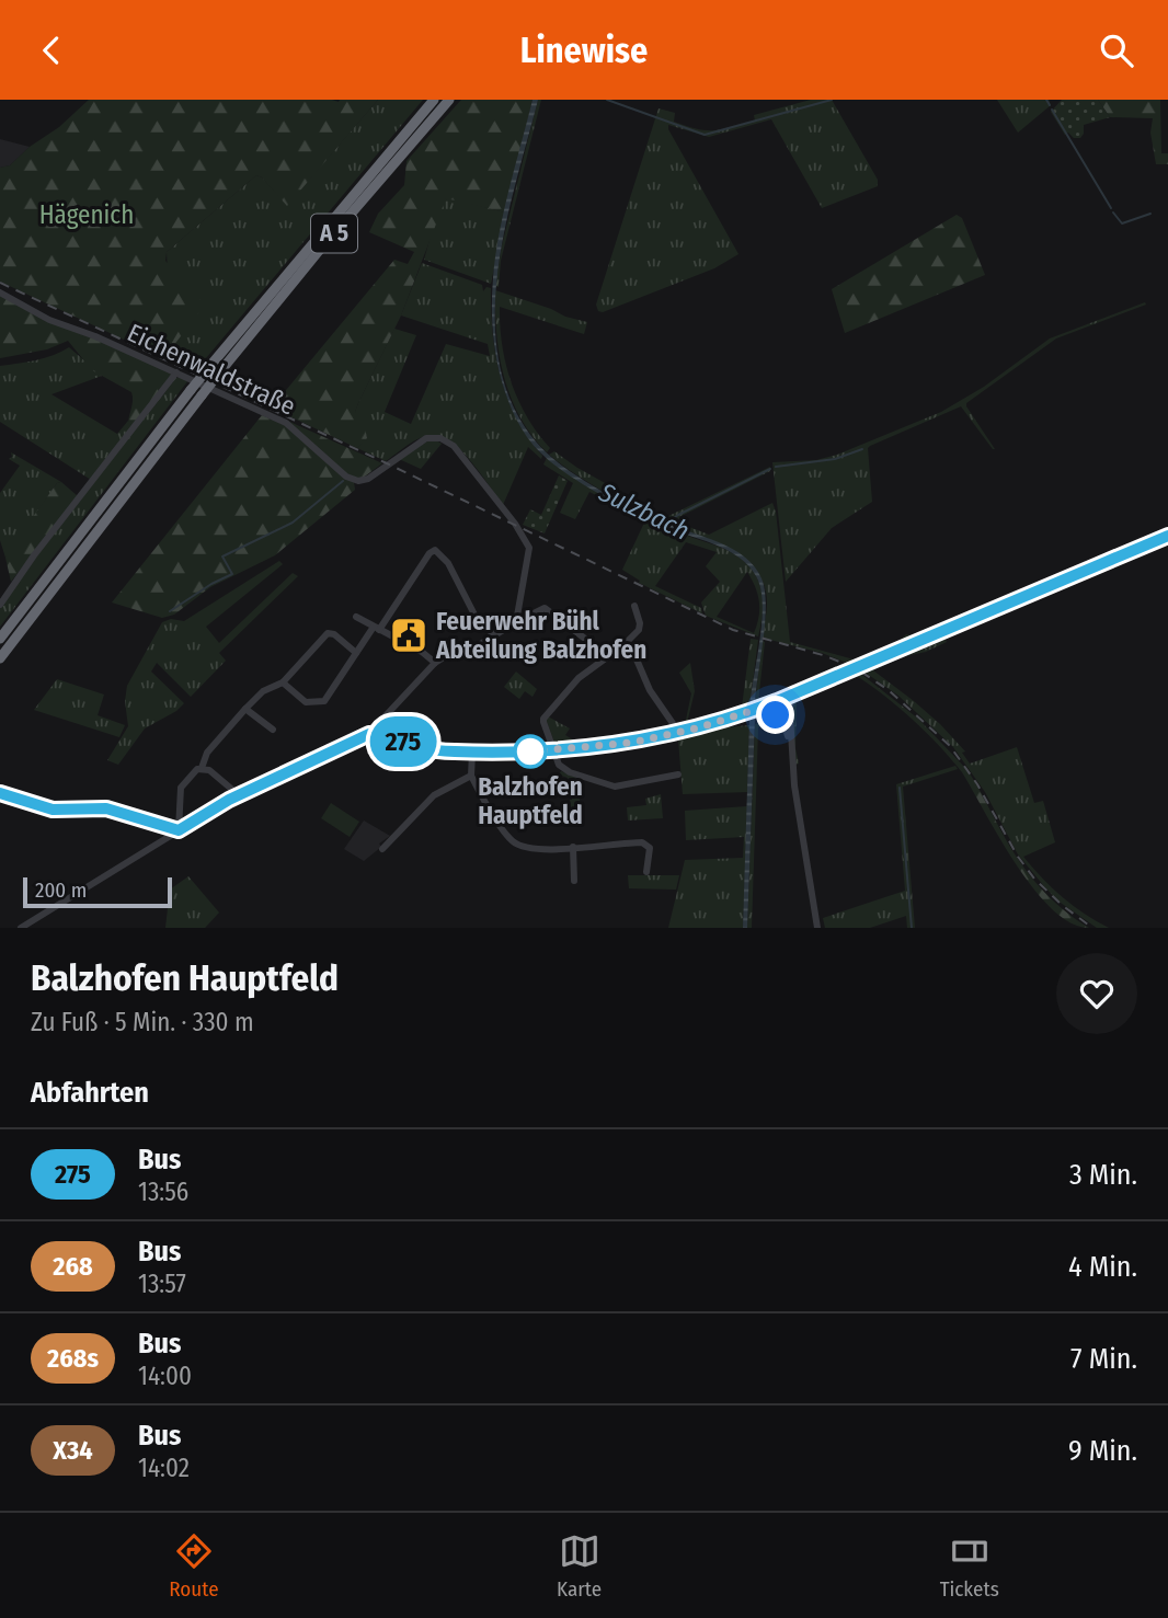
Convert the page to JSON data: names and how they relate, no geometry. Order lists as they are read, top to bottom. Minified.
{"streets":{"highway":["A 5"],"street":["Eichenwaldstraße"]},"water":["Sulzbach"],"parks":["Hägenich"],"places":{"public building":["Feuerwehr Bühl Abteilung Balzhofen"],"other":["Balzhofen Hauptfeld"]},"lines":["bus line 275"],"scale_bar":"200 m","page":{"header":"Linewise","on_map":"275","scale":"200 m","heading":[["Balzhofen Hauptfeld","Zu Fuß · 5 Min. · 330 m"],"Abfahrten"],"list":[{"mark":"275","name":"Bus","note":"13:56","value":"3 Min."},{"mark":"268","name":"Bus","note":"13:57","value":"4 Min."},{"mark":"268s","name":"Bus","note":"14:00","value":"7 Min."},{"mark":"X34","name":"Bus","note":"14:02","value":"9 Min."}],"tabs":["Route","Karte","Tickets"]}}
